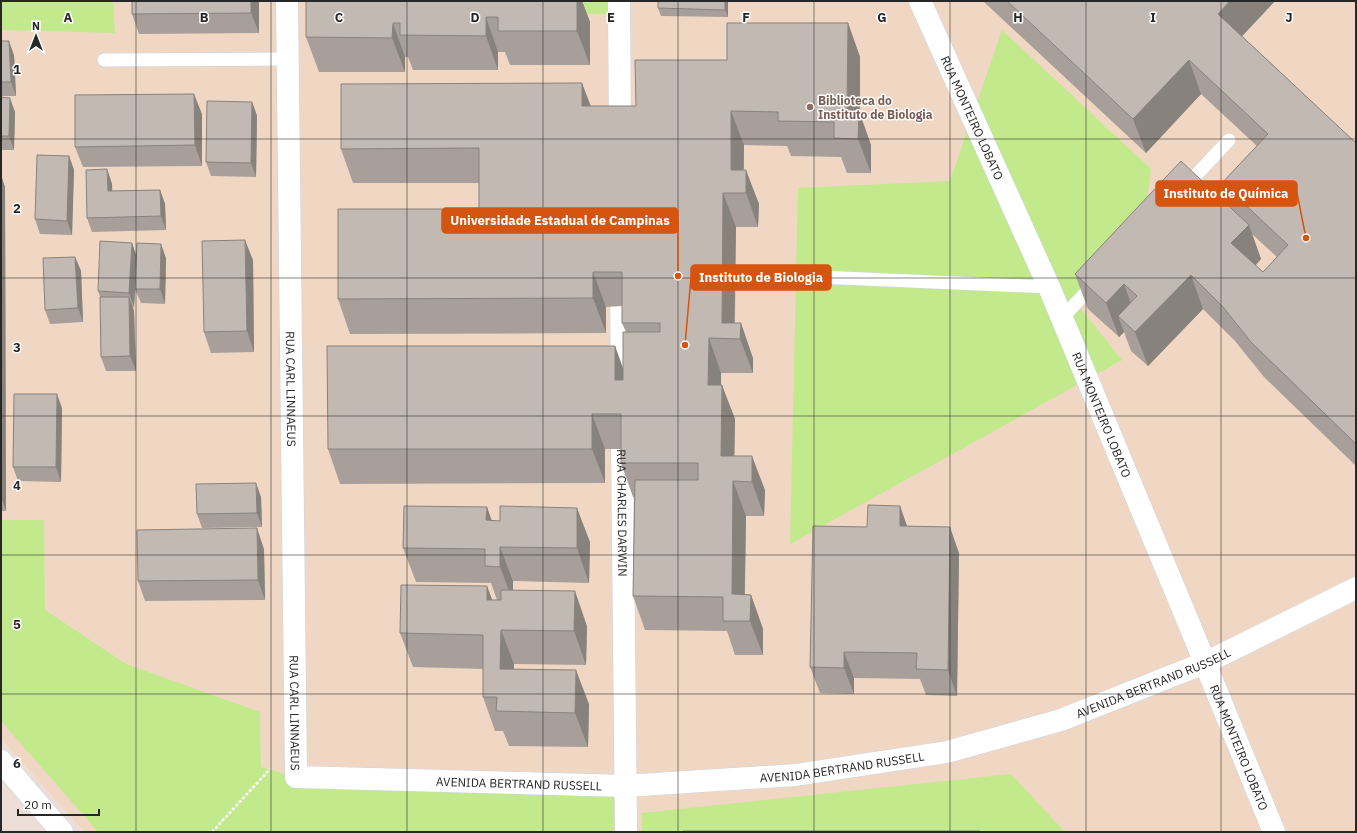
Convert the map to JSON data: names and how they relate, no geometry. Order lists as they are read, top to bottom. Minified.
{"streets":{"street":["RUA MONTEIRO LOBATO","RUA CARL LINNAEUS","RUA CHARLES DARWIN","AVENIDA BERTRAND RUSSELL"]},"crossings":[["RUA MONTEIRO LOBATO","AVENIDA BERTRAND RUSSELL"],["RUA CARL LINNAEUS","AVENIDA BERTRAND RUSSELL"],["RUA CHARLES DARWIN","AVENIDA BERTRAND RUSSELL"]],"places":["Biblioteca do Instituto de Biologia","Instituto de Química","Universidade Estadual de Campinas","Instituto de Biologia"],"scale_bar":"20 m","north":"top","grid":{"columns":["A","B","C","D","E","F","G","H","I","J"],"rows":["1","2","3","4","5","6"]}}
